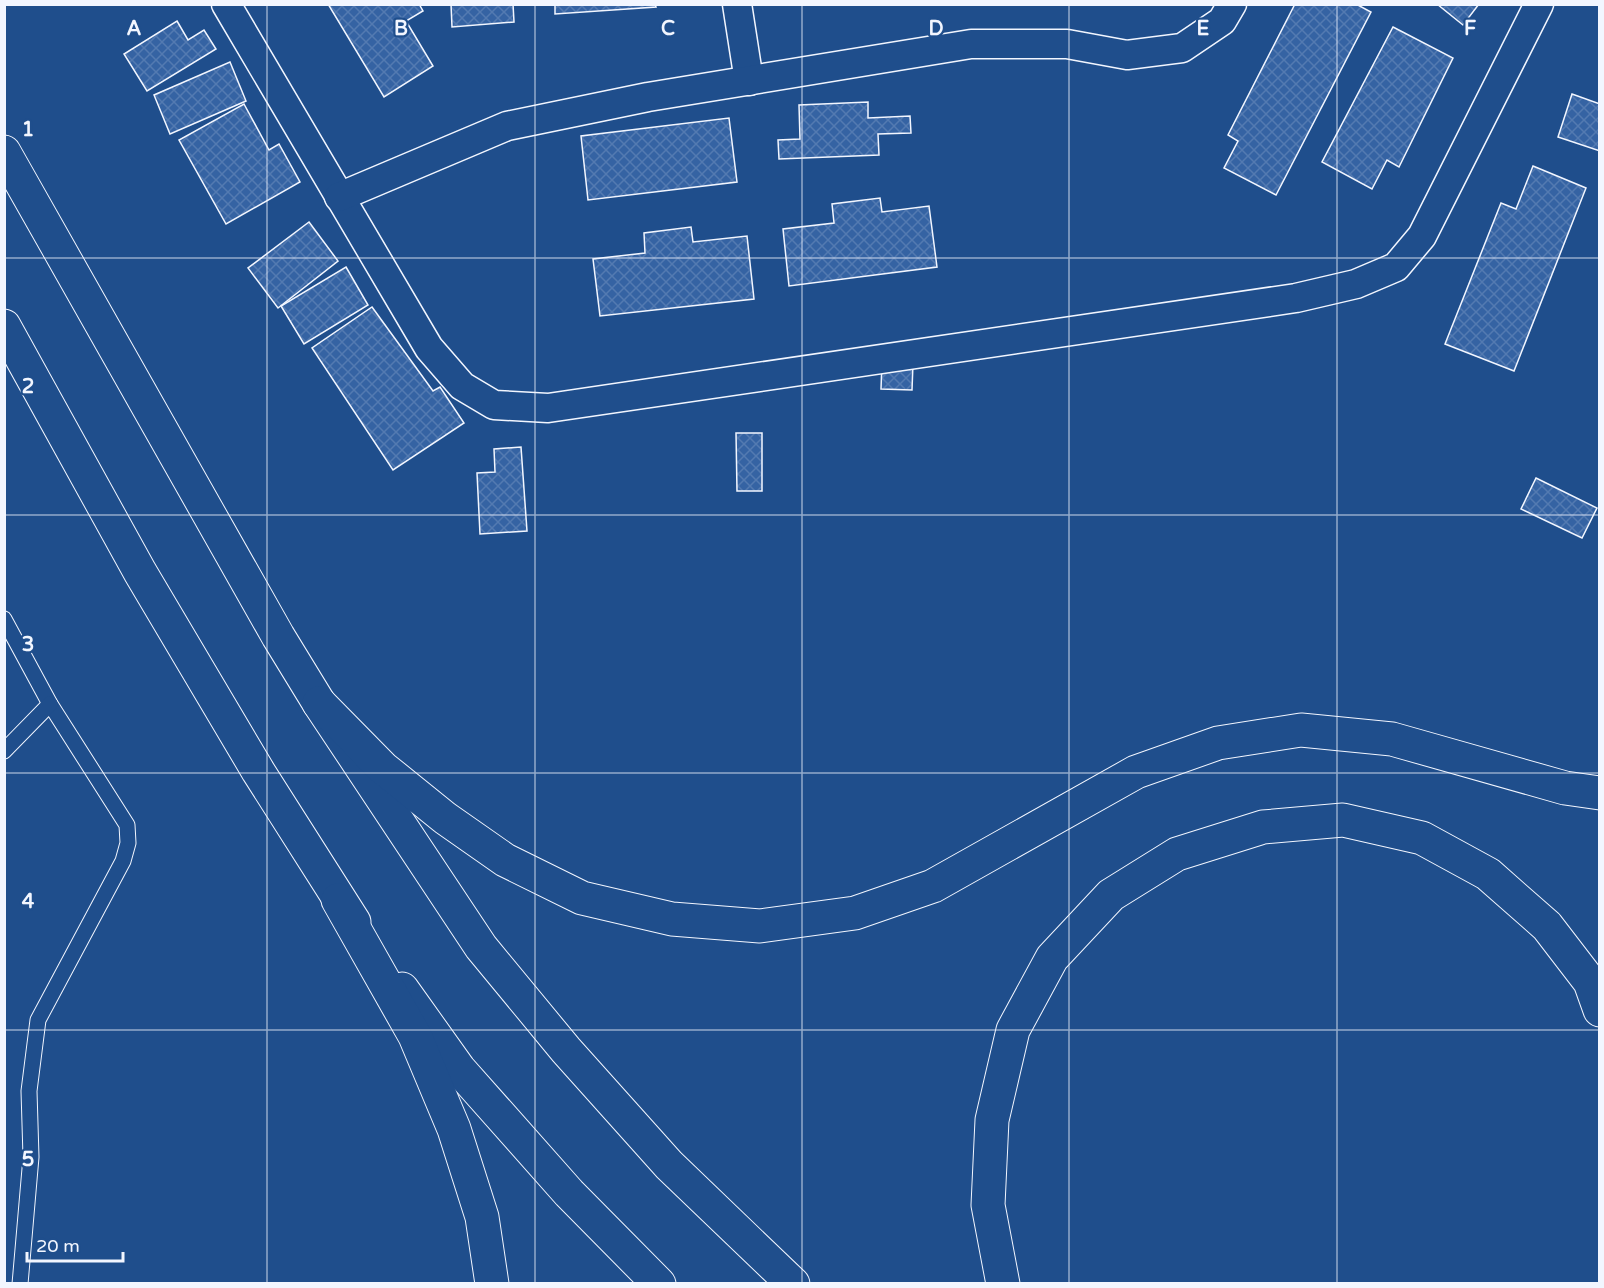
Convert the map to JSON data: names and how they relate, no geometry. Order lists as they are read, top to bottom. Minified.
{"scale_bar":"20 m","grid":{"columns":["A","B","C","D","E","F"],"rows":["1","2","3","4","5"]}}
